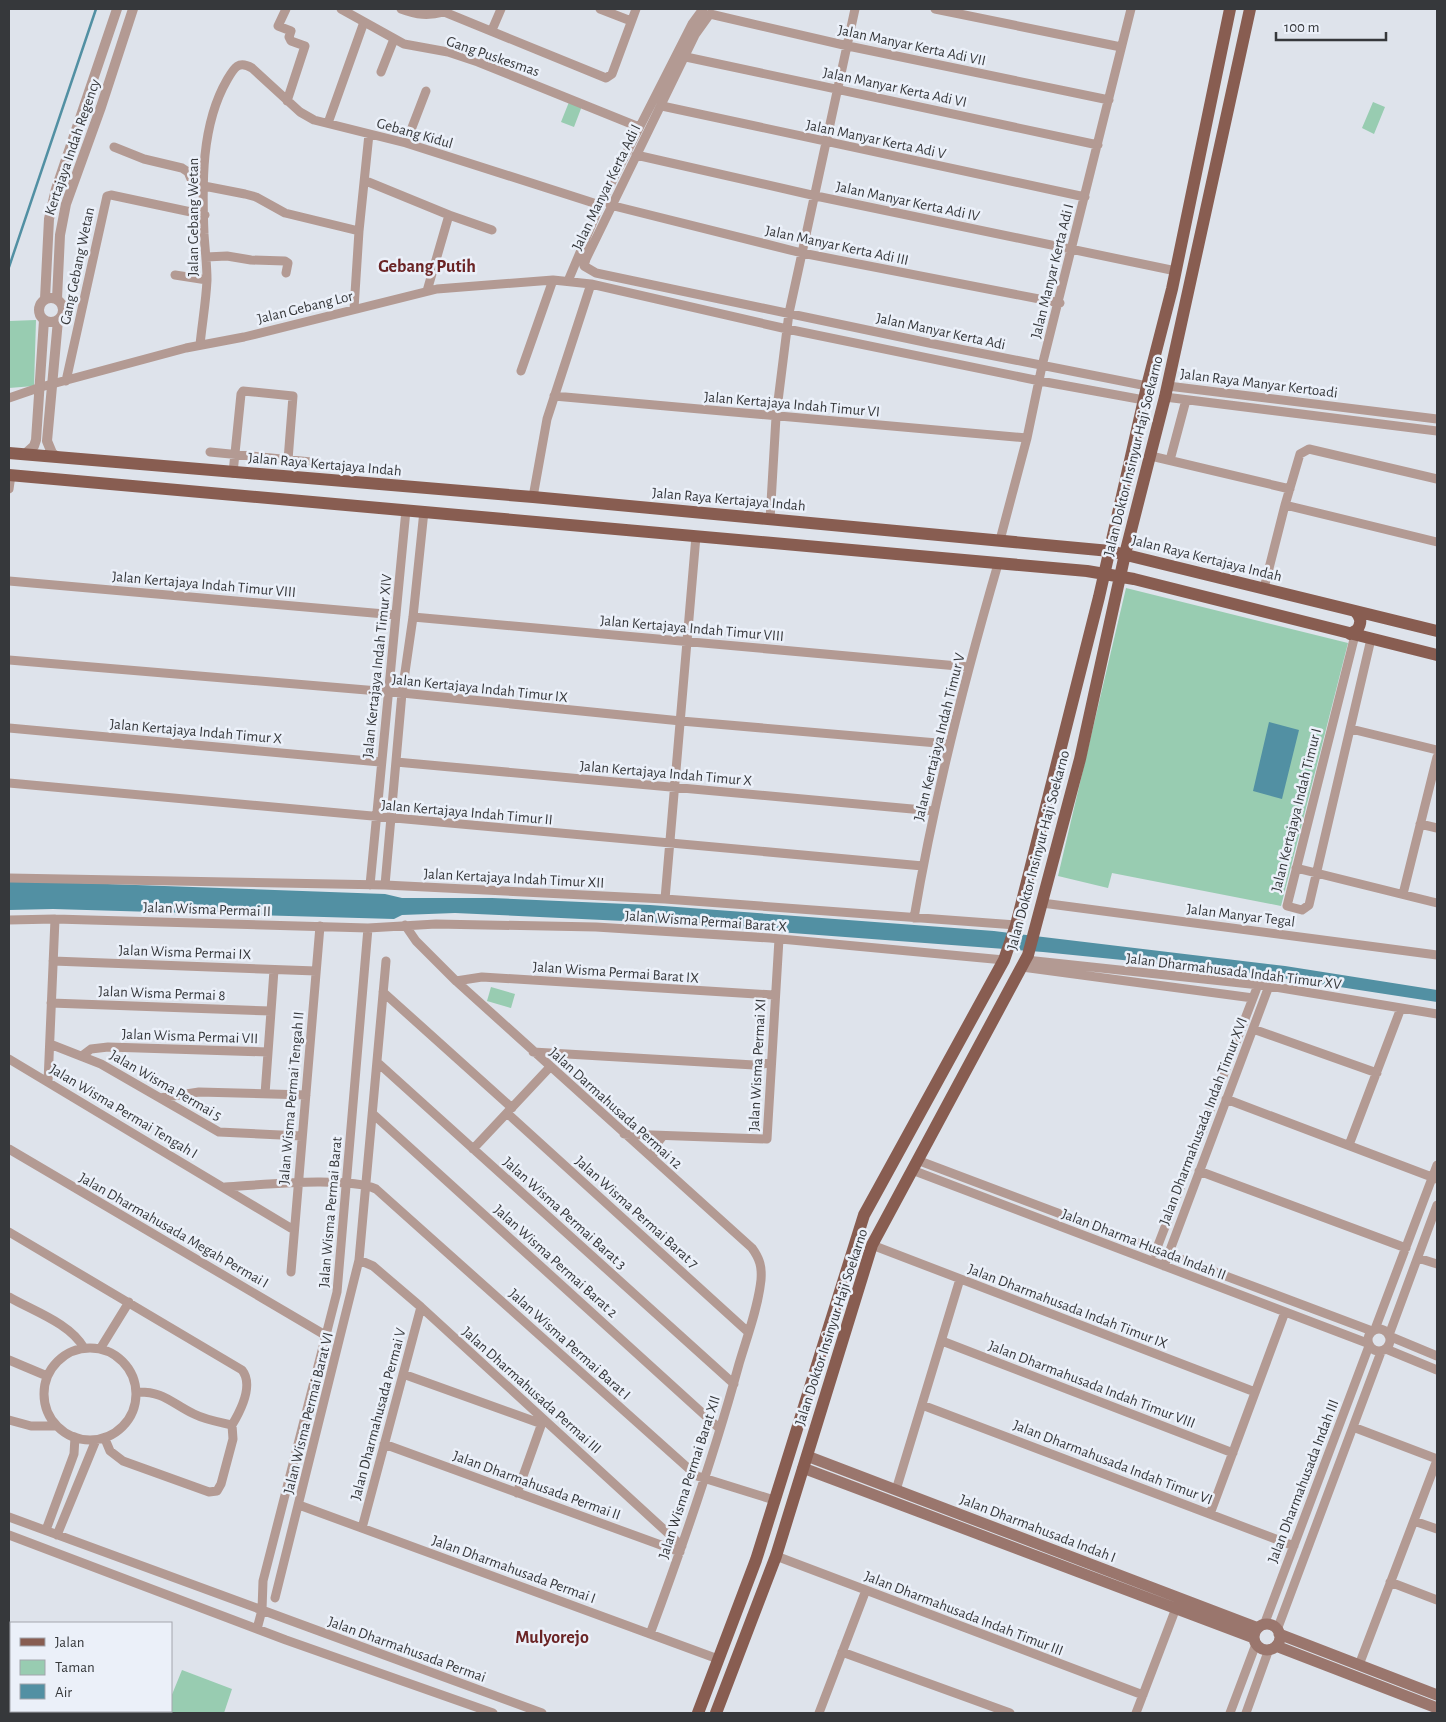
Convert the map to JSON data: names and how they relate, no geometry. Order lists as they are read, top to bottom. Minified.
{"streets":{"main road":["Jalan Doktor Insinyur Haji Soekarno","Jalan Raya Kertajaya Indah","Jalan Dharmahusada Indah I"],"street":["Jalan Manyar Kerta Adi VII","Gang Puskesmas","Jalan Manyar Kerta Adi VI","Gebang Kidul","Jalan Manyar Kerta Adi V","Kertajaya Indah Regency","Jalan Manyar Kerta Adi I","Jalan Manyar Kerta Adi IV","Jalan Gebang Wetan","Jalan Manyar Kerta Adi III","Gang Gebang Wetan","Jalan Gebang Lor","Jalan Manyar Kerta Adi","Jalan Raya Manyar Kertoadi","Jalan Kertajaya Indah Timur VI","Jalan Kertajaya Indah Timur VIII","Jalan Kertajaya Indah Timur XIV","Jalan Kertajaya Indah Timur IX","Jalan Kertajaya Indah Timur X","Jalan Kertajaya Indah Timur V","Jalan Kertajaya Indah Timur I","Jalan Kertajaya Indah Timur II","Jalan Kertajaya Indah Timur XII","Jalan Wisma Permai II","Jalan Manyar Tegal","Jalan Wisma Permai Barat X","Jalan Wisma Permai IX","Jalan Dharmahusada Indah Timur XV","Jalan Wisma Permai Barat IX","Jalan Wisma Permai 8","Jalan Wisma Permai VII","Jalan Wisma Permai XI","Jalan Wisma Permai 5","Jalan Wisma Permai Tengah II","Jalan Darmahusada Permai 12","Jalan Wisma Permai Tengah I","Jalan Dharmahusada Indah Timur XVI","Jalan Wisma Permai Barat","Jalan Wisma Permai Barat 7","Jalan Wisma Permai Barat 3","Jalan Dharmahusada Megah Permai I","Jalan Dharma Husada Indah II","Jalan Wisma Permai Barat 2","Jalan Dharmahusada Indah Timur IX","Jalan Wisma Permai Barat I","Jalan Dharmahusada Indah Timur VIII","Jalan Dharmahusada Permai III","Jalan Wisma Permai Barat VI","Jalan Dharmahusada Permai V","Jalan Dharmahusada Indah Timur VI","Jalan Wisma Permai Barat XII","Jalan Dharmahusada Indah III","Jalan Dharmahusada Permai II","Jalan Dharmahusada Permai I","Jalan Dharmahusada Indah Timur III","Jalan Dharmahusada Permai"]},"crossings":[["Jalan Manyar Kerta Adi VII","Jalan Manyar Kerta Adi I"],["Jalan Manyar Kerta Adi VI","Jalan Manyar Kerta Adi I"],["Gebang Kidul","Jalan Gebang Wetan"],["Jalan Manyar Kerta Adi V","Jalan Manyar Kerta Adi I"],["Jalan Manyar Kerta Adi I","Jalan Manyar Kerta Adi IV"],["Jalan Manyar Kerta Adi I","Jalan Manyar Kerta Adi III"],["Jalan Manyar Kerta Adi I","Jalan Manyar Kerta Adi"],["Jalan Manyar Kerta Adi I","Jalan Kertajaya Indah Timur VI"],["Jalan Manyar Kerta Adi I","Jalan Raya Kertajaya Indah"],["Jalan Manyar Kerta Adi IV","Jalan Doktor Insinyur Haji Soekarno"],["Jalan Gebang Wetan","Gang Gebang Wetan"],["Jalan Gebang Wetan","Jalan Gebang Lor"],["Gang Gebang Wetan","Jalan Gebang Lor"],["Jalan Gebang Lor","Jalan Manyar Kerta Adi"],["Jalan Manyar Kerta Adi","Jalan Doktor Insinyur Haji Soekarno"],["Jalan Raya Manyar Kertoadi","Jalan Doktor Insinyur Haji Soekarno"],["Jalan Doktor Insinyur Haji Soekarno","Jalan Raya Kertajaya Indah"],["Jalan Doktor Insinyur Haji Soekarno","Jalan Kertajaya Indah Timur XII"],["Jalan Doktor Insinyur Haji Soekarno","Jalan Manyar Tegal"],["Jalan Doktor Insinyur Haji Soekarno","Jalan Wisma Permai Barat X"],["Jalan Doktor Insinyur Haji Soekarno","Jalan Dharmahusada Indah Timur XV"],["Jalan Doktor Insinyur Haji Soekarno","Jalan Dharma Husada Indah II"],["Jalan Doktor Insinyur Haji Soekarno","Jalan Dharmahusada Indah Timur IX"],["Jalan Doktor Insinyur Haji Soekarno","Jalan Wisma Permai Barat I"],["Jalan Doktor Insinyur Haji Soekarno","Jalan Dharmahusada Indah I"],["Jalan Doktor Insinyur Haji Soekarno","Jalan Dharmahusada Permai I"],["Jalan Doktor Insinyur Haji Soekarno","Jalan Dharmahusada Indah Timur III"],["Jalan Kertajaya Indah Timur VIII","Jalan Kertajaya Indah Timur XIV"],["Jalan Kertajaya Indah Timur VIII","Jalan Kertajaya Indah Timur V"],["Jalan Kertajaya Indah Timur XIV","Jalan Kertajaya Indah Timur IX"],["Jalan Kertajaya Indah Timur XIV","Jalan Kertajaya Indah Timur X"],["Jalan Kertajaya Indah Timur XIV","Jalan Kertajaya Indah Timur II"],["Jalan Kertajaya Indah Timur XIV","Jalan Kertajaya Indah Timur XII"],["Jalan Kertajaya Indah Timur IX","Jalan Kertajaya Indah Timur V"],["Jalan Kertajaya Indah Timur X","Jalan Kertajaya Indah Timur V"],["Jalan Kertajaya Indah Timur V","Jalan Kertajaya Indah Timur II"],["Jalan Kertajaya Indah Timur V","Jalan Kertajaya Indah Timur XII"],["Jalan Wisma Permai II","Jalan Wisma Permai Barat X"],["Jalan Wisma Permai II","Jalan Wisma Permai Tengah II"],["Jalan Wisma Permai II","Jalan Darmahusada Permai 12"],["Jalan Wisma Permai II","Jalan Wisma Permai Barat"],["Jalan Wisma Permai Barat X","Jalan Wisma Permai XI"],["Jalan Wisma Permai Barat X","Jalan Darmahusada Permai 12"],["Jalan Wisma Permai IX","Jalan Wisma Permai Tengah II"],["Jalan Dharmahusada Indah Timur XV","Jalan Dharmahusada Indah Timur XVI"],["Jalan Wisma Permai Barat IX","Jalan Wisma Permai XI"],["Jalan Wisma Permai Barat IX","Jalan Darmahusada Permai 12"],["Jalan Wisma Permai VII","Jalan Wisma Permai 5"],["Jalan Wisma Permai XI","Jalan Darmahusada Permai 12"],["Jalan Wisma Permai 5","Jalan Wisma Permai Tengah II"],["Jalan Wisma Permai Tengah II","Jalan Wisma Permai Tengah I"],["Jalan Darmahusada Permai 12","Jalan Wisma Permai Barat 7"],["Jalan Darmahusada Permai 12","Jalan Wisma Permai Barat XII"],["Jalan Dharmahusada Indah Timur XVI","Jalan Dharma Husada Indah II"],["Jalan Wisma Permai Barat","Jalan Dharmahusada Megah Permai I"],["Jalan Wisma Permai Barat","Jalan Dharmahusada Permai"],["Jalan Wisma Permai Barat 7","Jalan Wisma Permai Barat VI"],["Jalan Wisma Permai Barat 7","Jalan Wisma Permai Barat XII"],["Jalan Wisma Permai Barat 3","Jalan Wisma Permai Barat VI"],["Jalan Wisma Permai Barat 3","Jalan Wisma Permai Barat XII"],["Jalan Dharma Husada Indah II","Jalan Dharmahusada Indah III"],["Jalan Wisma Permai Barat 2","Jalan Wisma Permai Barat VI"],["Jalan Wisma Permai Barat 2","Jalan Wisma Permai Barat XII"],["Jalan Wisma Permai Barat I","Jalan Wisma Permai Barat VI"],["Jalan Wisma Permai Barat I","Jalan Wisma Permai Barat XII"],["Jalan Dharmahusada Permai III","Jalan Wisma Permai Barat VI"],["Jalan Dharmahusada Permai III","Jalan Dharmahusada Permai V"],["Jalan Dharmahusada Permai III","Jalan Wisma Permai Barat XII"],["Jalan Dharmahusada Permai III","Jalan Dharmahusada Permai II"],["Jalan Wisma Permai Barat VI","Jalan Dharmahusada Permai I"],["Jalan Dharmahusada Permai V","Jalan Dharmahusada Permai II"],["Jalan Dharmahusada Permai V","Jalan Dharmahusada Permai I"],["Jalan Dharmahusada Indah Timur VI","Jalan Dharmahusada Indah III"],["Jalan Wisma Permai Barat XII","Jalan Dharmahusada Permai II"],["Jalan Wisma Permai Barat XII","Jalan Dharmahusada Permai I"],["Jalan Dharmahusada Indah III","Jalan Dharmahusada Indah I"]],"districts":["Gebang Putih","Mulyorejo"],"legend":["Jalan","Taman","Air"],"scale_bar":"100 m"}
